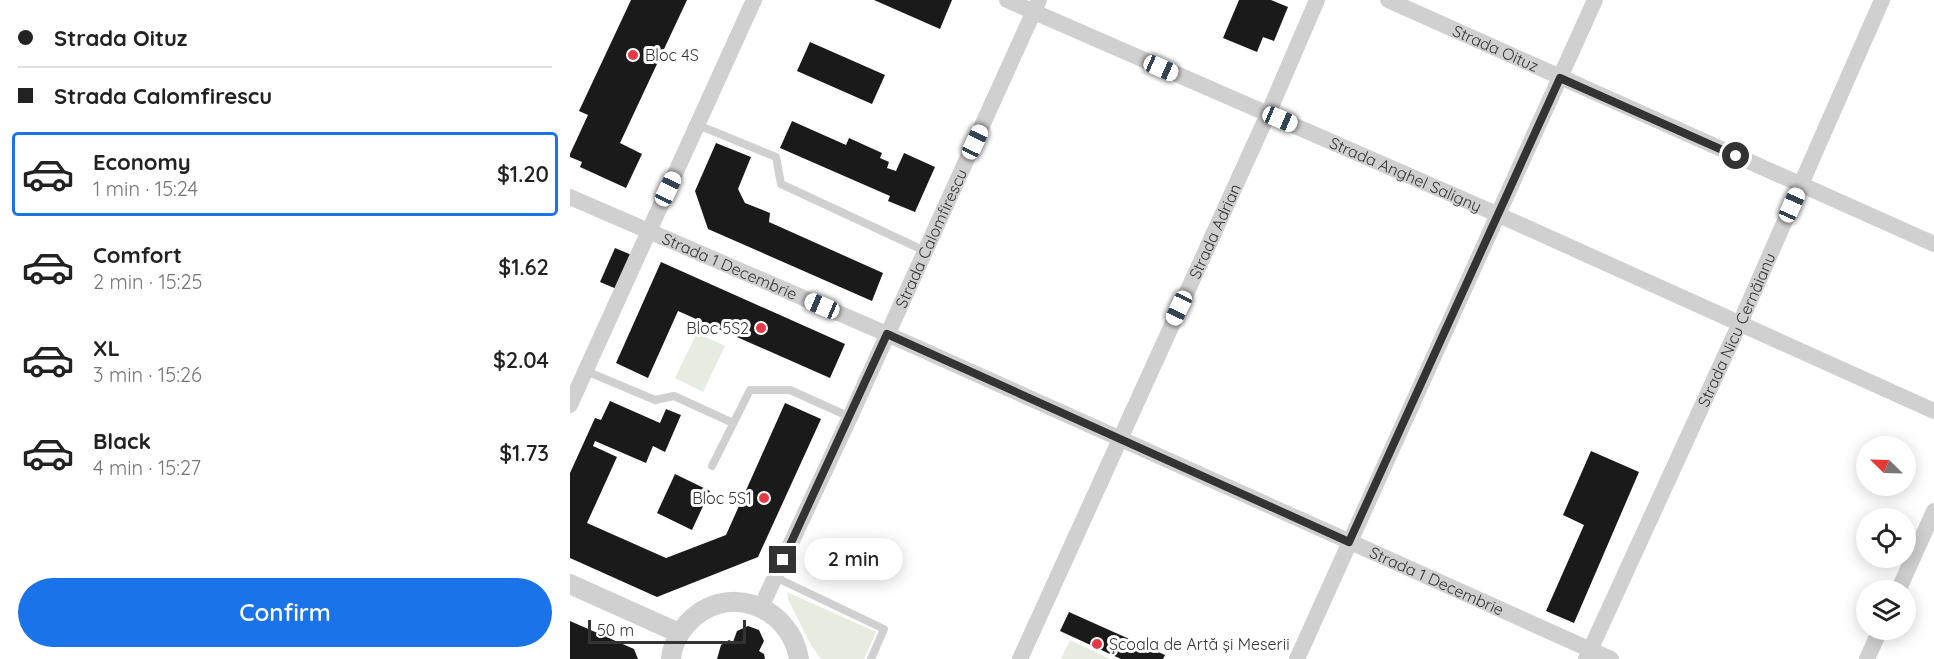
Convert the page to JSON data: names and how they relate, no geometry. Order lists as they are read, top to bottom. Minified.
{"streets":{"street":["Strada Oituz","Strada Anghel Saligny","Strada Adrian","Strada Calomfirescu","Strada 1 Decembrie","Strada Nicu Cernăianu"]},"crossings":[["Strada Oituz","Strada Nicu Cernăianu"],["Strada Anghel Saligny","Strada Adrian"],["Strada Anghel Saligny","Strada Calomfirescu"],["Strada Anghel Saligny","Strada Nicu Cernăianu"],["Strada Adrian","Strada 1 Decembrie"],["Strada Calomfirescu","Strada 1 Decembrie"],["Strada 1 Decembrie","Strada Nicu Cernăianu"]],"places":["Bloc 4S","Bloc 5S2","Bloc 5S1","Școala de Artă și Meserii"],"scale_bar":"50 m","north":"top left","page":{"banner":["Strada Oituz","Strada Calomfirescu"],"list":[{"name":"Economy","note":"1 min · 15:24","value":"$1.20"},{"name":"Comfort","note":"2 min · 15:25","value":"$1.62"},{"name":"XL","note":"3 min · 15:26","value":"$2.04"},{"name":"Black","note":"4 min · 15:27","value":"$1.73"}],"bubble":"2 min","buttons":"Confirm","scale":"50 m"}}
